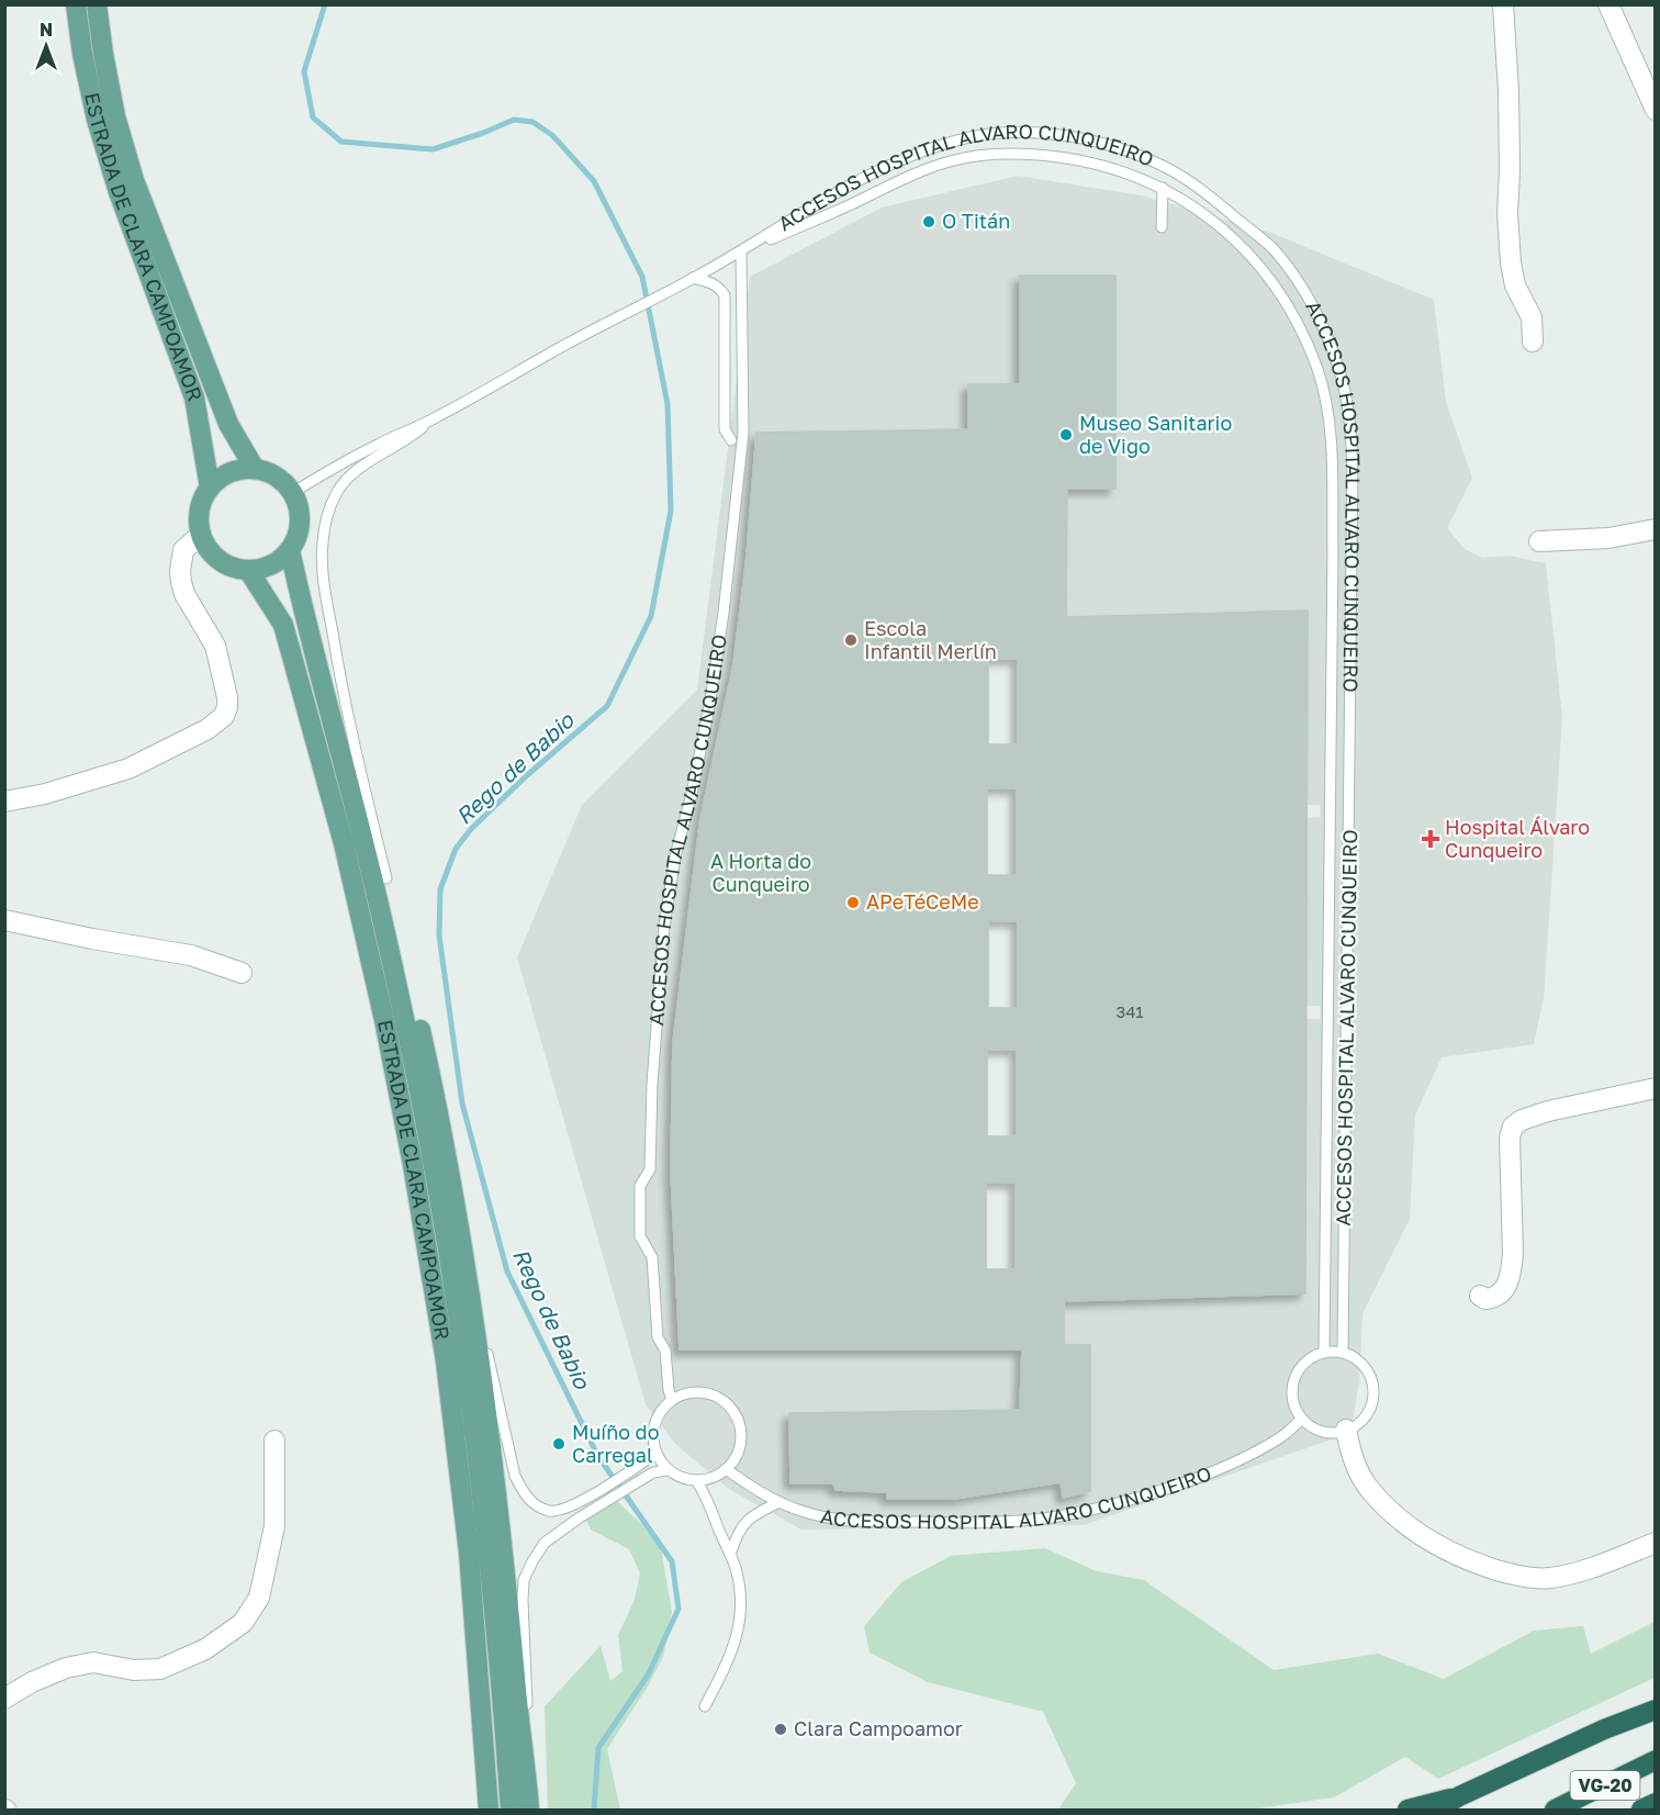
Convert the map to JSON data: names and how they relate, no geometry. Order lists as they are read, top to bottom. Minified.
{"streets":{"highway":["VG-20"],"main road":["ESTRADA DE CLARA CAMPOAMOR"],"lane":["ACCESOS HOSPITAL ALVARO CUNQUEIRO"]},"crossings":[["ACCESOS HOSPITAL ALVARO CUNQUEIRO","ESTRADA DE CLARA CAMPOAMOR"]],"water":["Rego de Babio"],"parks":["A Horta do Cunqueiro"],"places":{"other":["O Titán","Museo Sanitario de Vigo","Escola Infantil Merlín","APeTéCeMe","Muíño do Carregal","Clara Campoamor"],"health":["Hospital Álvaro Cunqueiro"]},"house_numbers":["341"],"north":"top"}
